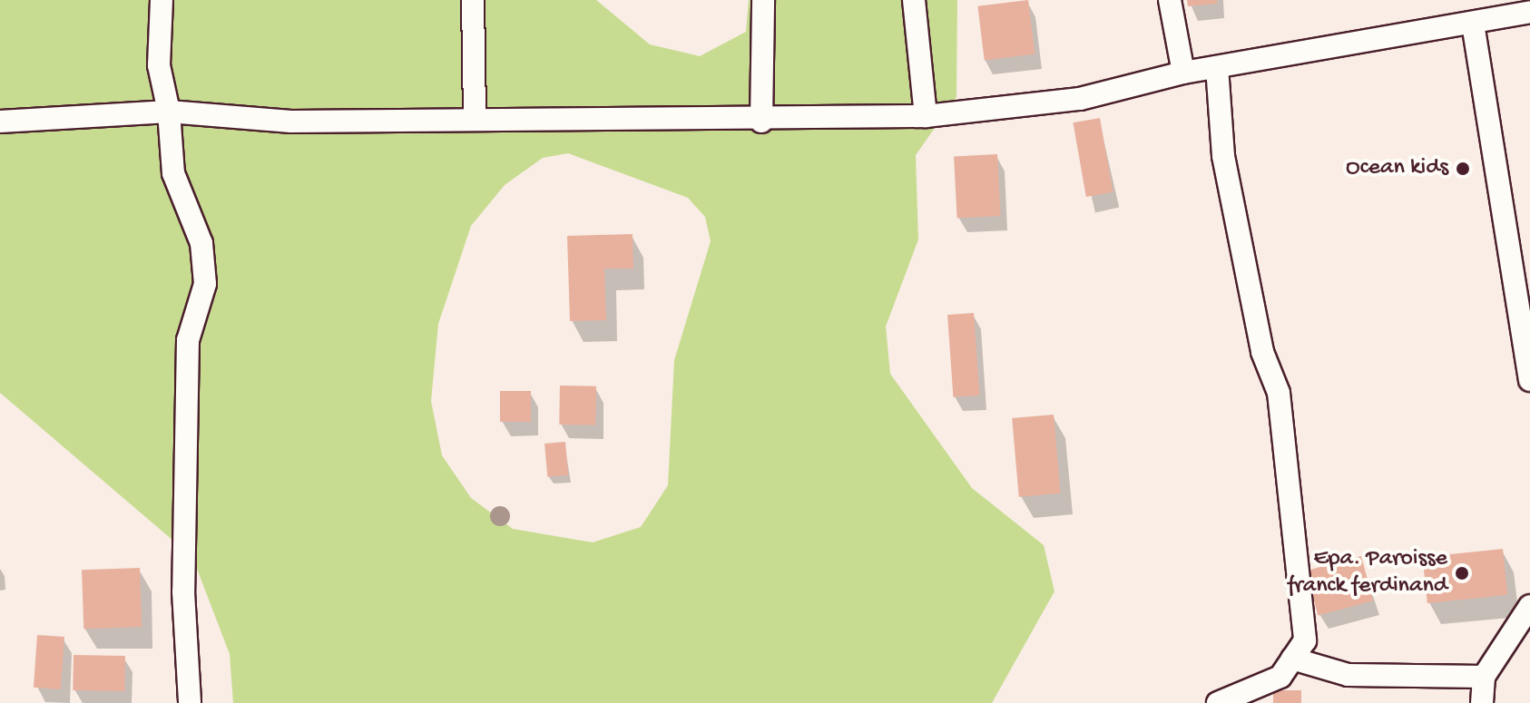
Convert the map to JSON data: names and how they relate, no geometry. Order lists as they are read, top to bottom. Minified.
{"places":["Ocean kids","Epa. Paroisse franck ferdinand"]}
